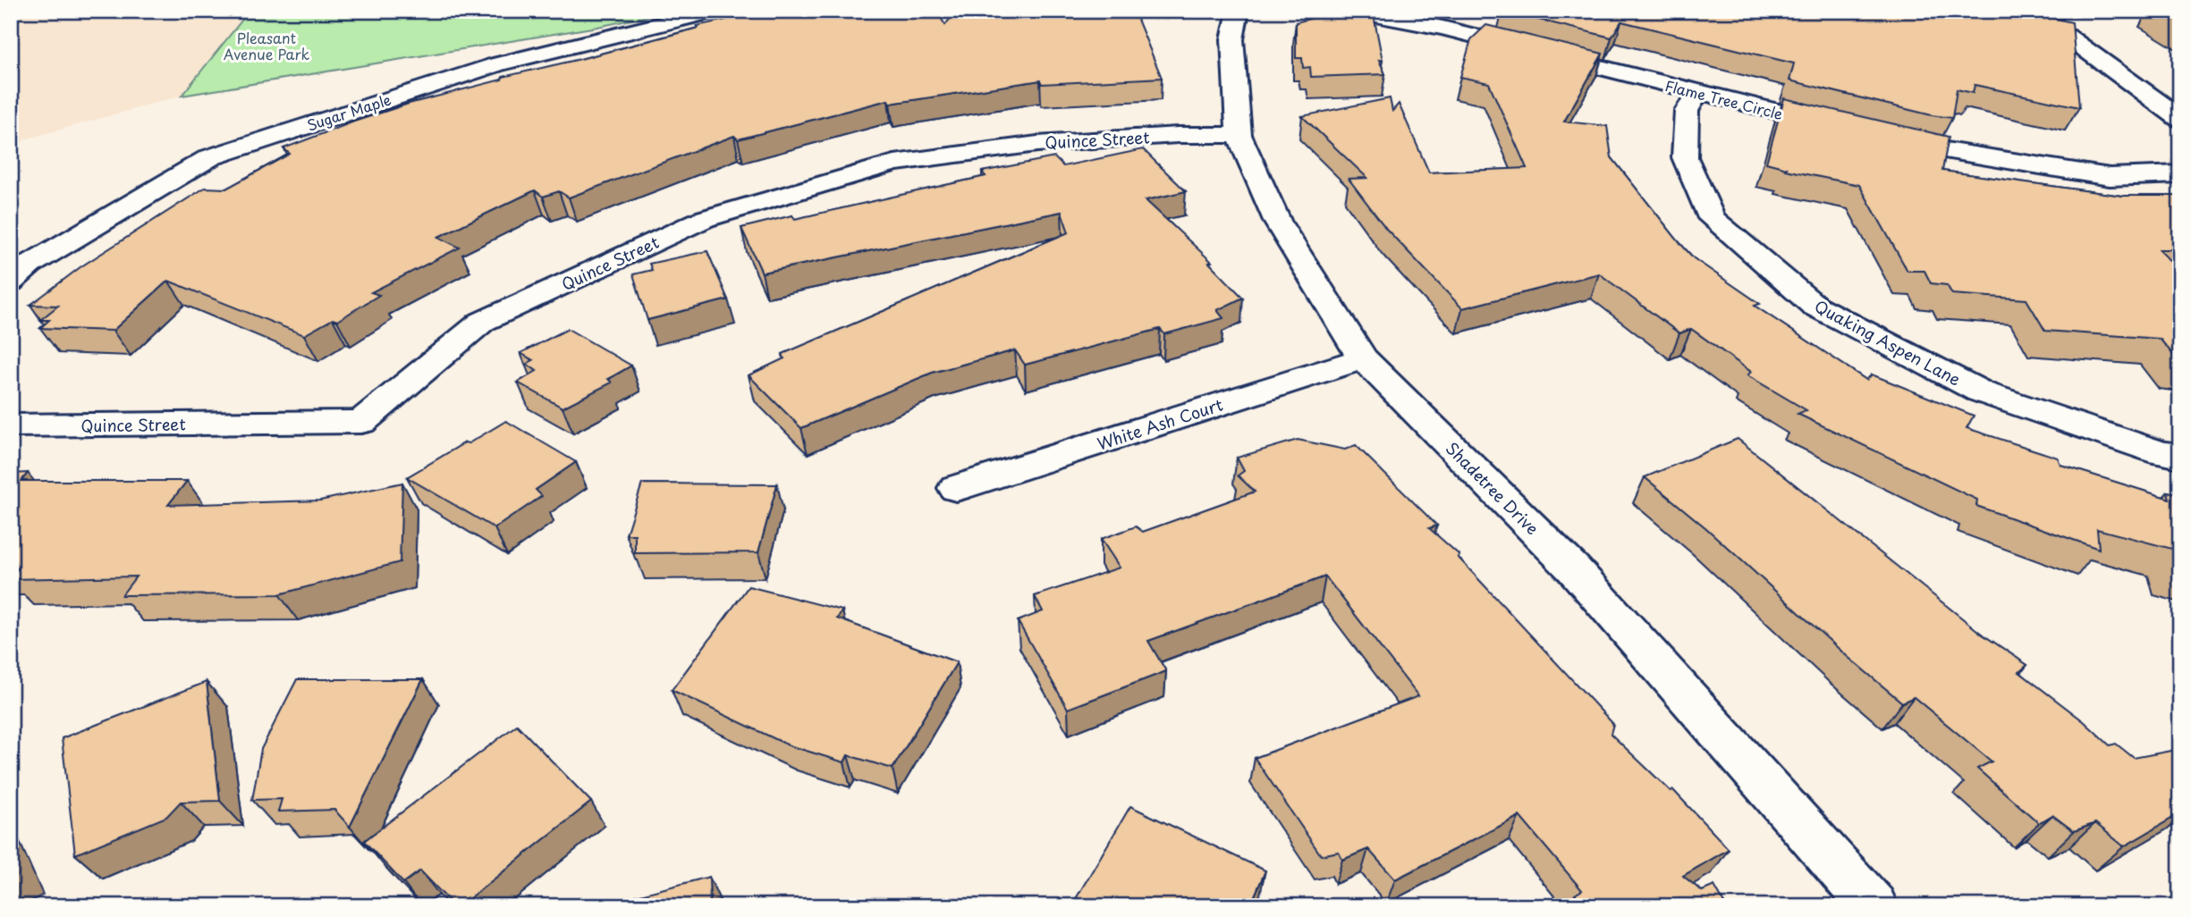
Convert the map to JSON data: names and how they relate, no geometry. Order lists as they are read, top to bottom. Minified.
{"streets":{"street":["Flame Tree Circle","Sugar Maple","Quince Street","Quaking Aspen Lane","White Ash Court","Shadetree Drive"]},"crossings":[["Flame Tree Circle","Quaking Aspen Lane"],["Quince Street","Shadetree Drive"],["White Ash Court","Shadetree Drive"]],"parks":["Pleasant Avenue Park"]}
